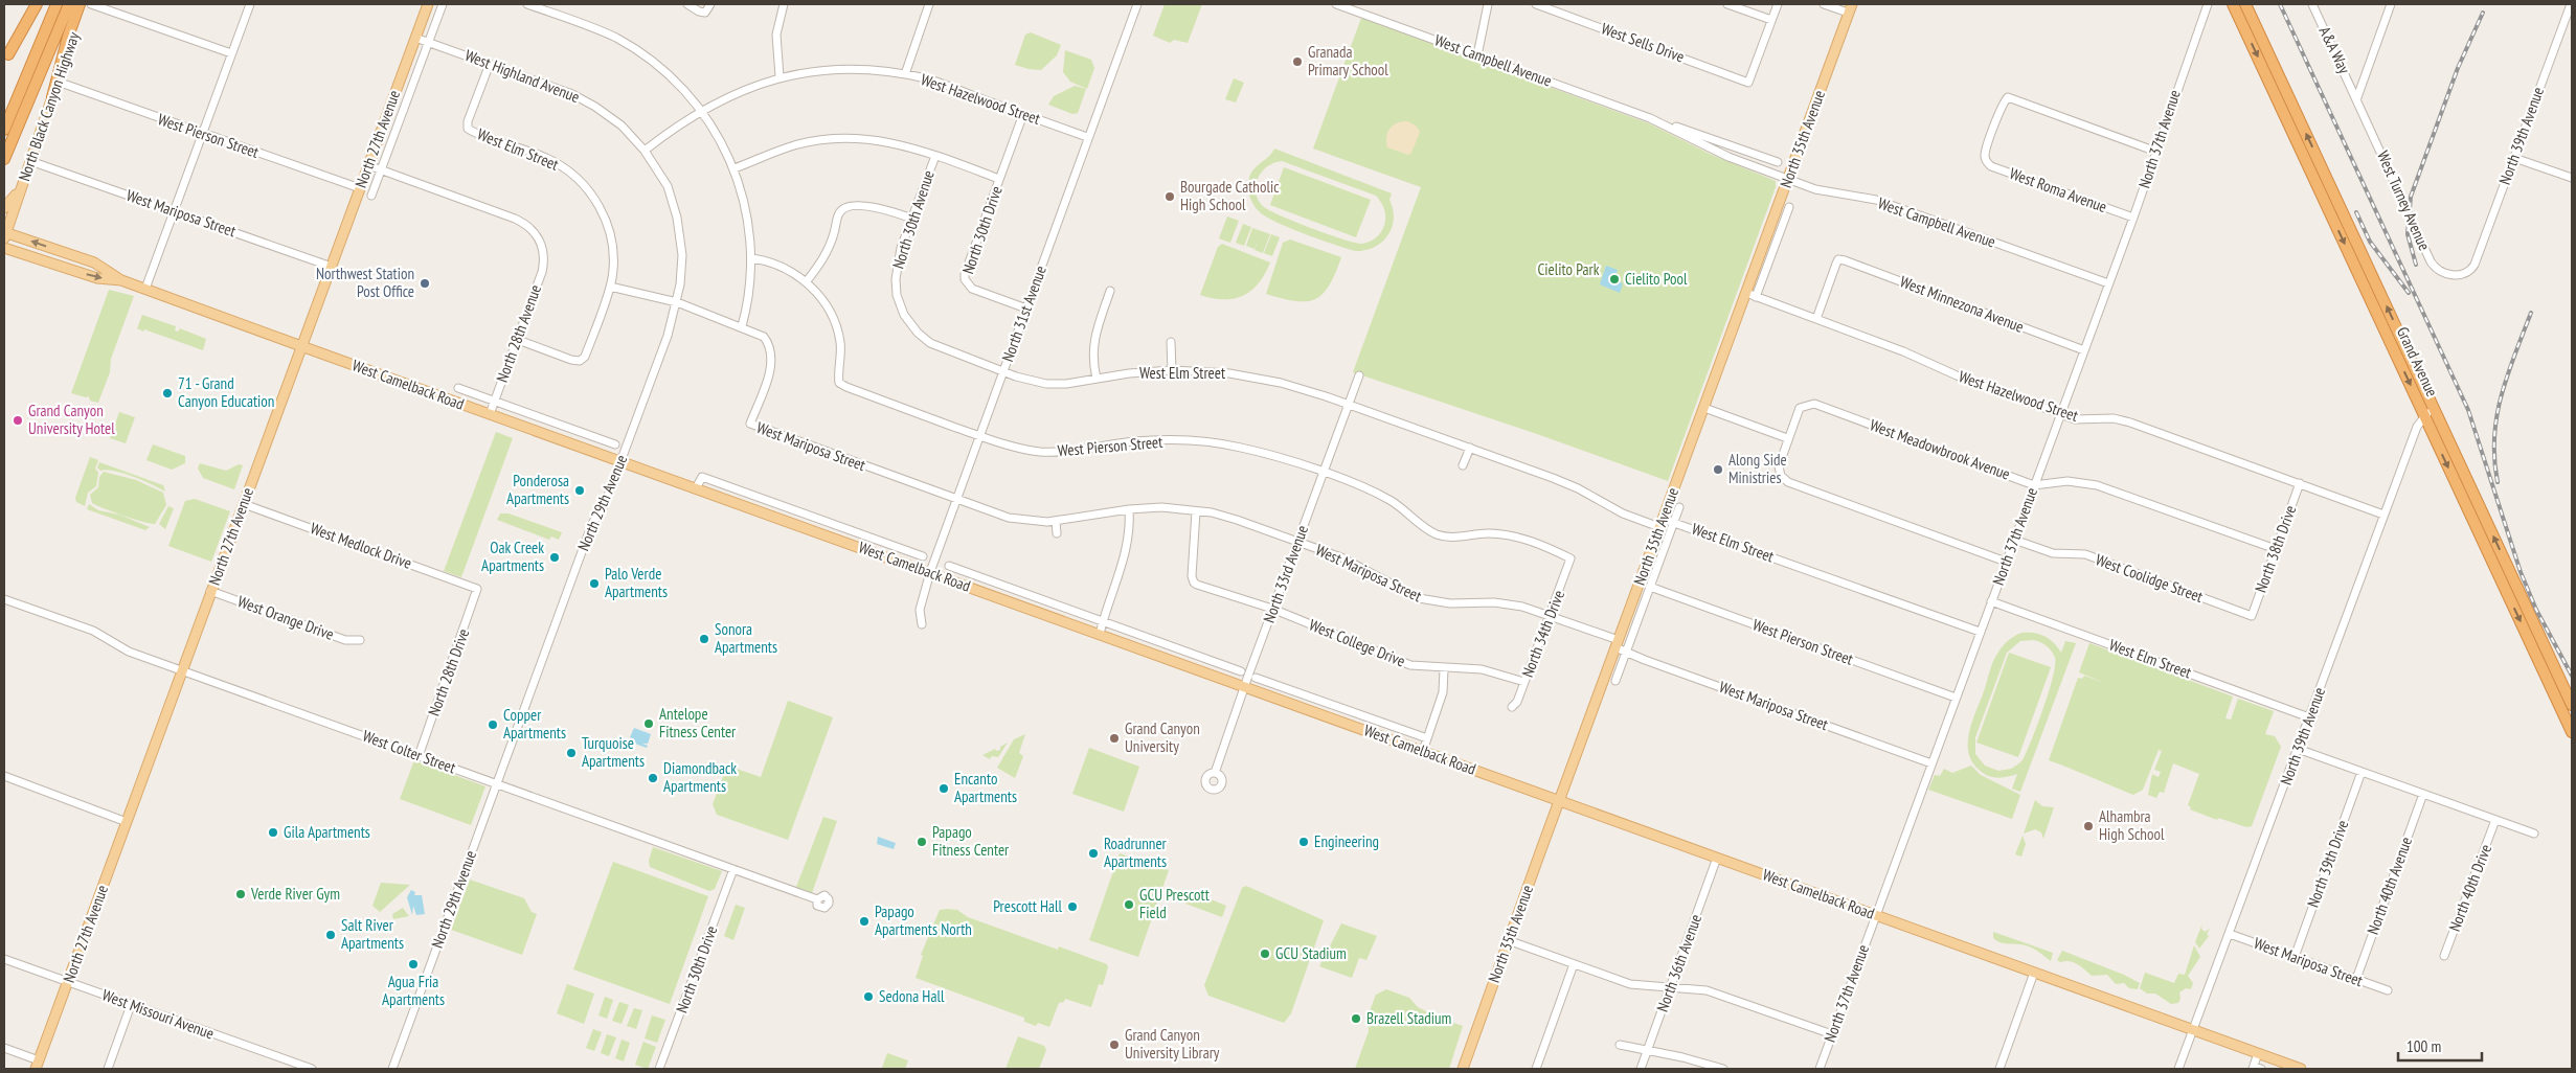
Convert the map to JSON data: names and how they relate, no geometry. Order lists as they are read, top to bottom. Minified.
{"streets":{"highway":["Grand Avenue"],"main road":["North Black Canyon Highway","North 27th Avenue","North 35th Avenue","West Camelback Road"],"street":["West Sells Drive","A&A Way","West Campbell Avenue","West Highland Avenue","West Hazelwood Street","West Pierson Street","North 39th Avenue","North 37th Avenue","West Elm Street","West Roma Avenue","West Turney Avenue","West Mariposa Street","North 30th Avenue","North 30th Drive","West Minnezona Avenue","North 31st Avenue","North 28th Avenue","West Meadowbrook Avenue","North 29th Avenue","West Medlock Drive","North 38th Drive","North 33rd Avenue","West Coolidge Street","West Orange Drive","North 34th Drive","West College Drive","North 28th Drive","West Colter Street","North 39th Drive","North 40th Avenue","North 40th Drive","North 36th Avenue","West Missouri Avenue"]},"crossings":[["A&A Way","West Turney Avenue"],["West Campbell Avenue","North 35th Avenue"],["West Campbell Avenue","North 37th Avenue"],["West Highland Avenue","North 27th Avenue"],["West Highland Avenue","West Elm Street"],["West Highland Avenue","North 29th Avenue"],["West Hazelwood Street","North 39th Avenue"],["West Hazelwood Street","North 35th Avenue"],["West Hazelwood Street","North 37th Avenue"],["West Hazelwood Street","North 30th Drive"],["West Hazelwood Street","West Minnezona Avenue"],["West Hazelwood Street","North 31st Avenue"],["West Hazelwood Street","North 38th Drive"],["North Black Canyon Highway","West Pierson Street"],["North Black Canyon Highway","West Mariposa Street"],["North Black Canyon Highway","West Camelback Road"],["West Pierson Street","North 27th Avenue"],["West Pierson Street","North 35th Avenue"],["West Pierson Street","North 37th Avenue"],["West Pierson Street","North 31st Avenue"],["West Pierson Street","North 33rd Avenue"],["West Pierson Street","North 34th Drive"],["North 39th Avenue","West Elm Street"],["North 39th Avenue","West Turney Avenue"],["North 39th Avenue","West Mariposa Street"],["North 39th Avenue","Grand Avenue"],["North 39th Avenue","West Camelback Road"],["North 27th Avenue","West Mariposa Street"],["North 27th Avenue","North 28th Avenue"],["North 27th Avenue","West Camelback Road"],["North 27th Avenue","West Medlock Drive"],["North 27th Avenue","West Orange Drive"],["North 27th Avenue","West Colter Street"],["North 27th Avenue","West Missouri Avenue"],["North 35th Avenue","West Elm Street"],["North 35th Avenue","West Mariposa Street"],["North 35th Avenue","West Camelback Road"],["North 37th Avenue","West Elm Street"],["North 37th Avenue","West Roma Avenue"],["North 37th Avenue","West Mariposa Street"],["North 37th Avenue","West Minnezona Avenue"],["North 37th Avenue","West Camelback Road"],["North 37th Avenue","West Meadowbrook Avenue"],["North 37th Avenue","West Coolidge Street"],["West Elm Street","West Mariposa Street"],["West Elm Street","North 30th Avenue"],["West Elm Street","North 31st Avenue"],["West Elm Street","North 33rd Avenue"],["West Mariposa Street","North 31st Avenue"],["West Mariposa Street","North 29th Avenue"],["West Mariposa Street","North 33rd Avenue"],["West Mariposa Street","North 34th Drive"],["West Mariposa Street","West College Drive"],["West Mariposa Street","North 39th Drive"],["West Mariposa Street","North 40th Avenue"],["North 30th Drive","North 31st Avenue"],["North 30th Drive","West Colter Street"],["North 31st Avenue","West Camelback Road"],["North 28th Avenue","West Camelback Road"],["West Camelback Road","North 29th Avenue"],["West Camelback Road","North 33rd Avenue"],["West Camelback Road","North 36th Avenue"],["West Meadowbrook Avenue","North 38th Drive"],["North 29th Avenue","West Colter Street"],["West Medlock Drive","North 28th Drive"],["North 38th Drive","West Coolidge Street"],["North 33rd Avenue","West College Drive"],["North 34th Drive","West College Drive"],["North 28th Drive","West Colter Street"]],"parks":["Cielito Park"],"places":["Granada Primary School","Bourgade Catholic High School","Cielito Pool","Northwest Station Post Office","71 - Grand Canyon Education","Grand Canyon University Hotel","Along Side Ministries","Ponderosa Apartments","Oak Creek Apartments","Palo Verde Apartments","Sonora Apartments","Antelope Fitness Center","Copper Apartments","Grand Canyon University","Turquoise Apartments","Diamondback Apartments","Encanto Apartments","Alhambra High School","Gila Apartments","Papago Fitness Center","Engineering","Roadrunner Apartments","Verde River Gym","GCU Prescott Field","Prescott Hall","Papago Apartments North","Salt River Apartments","GCU Stadium","Agua Fria Apartments","Sedona Hall","Brazell Stadium","Grand Canyon University Library"],"scale_bar":"100 m"}
